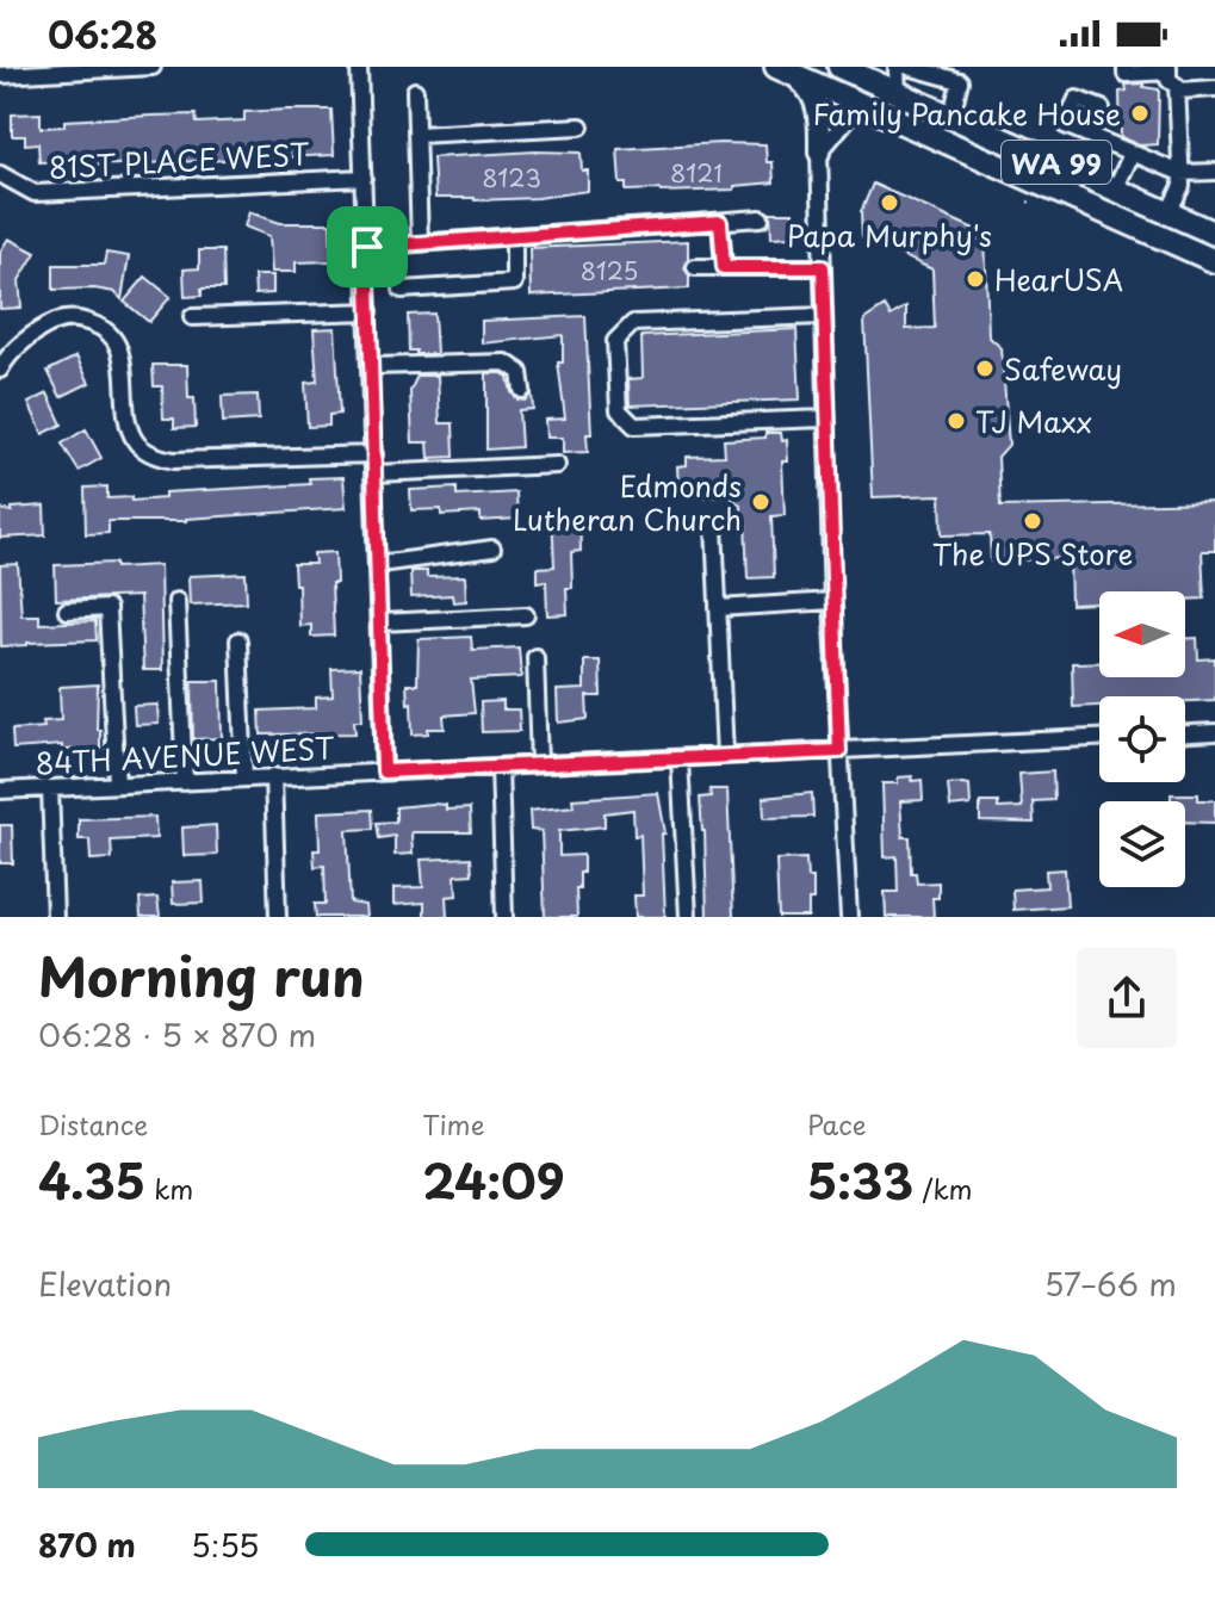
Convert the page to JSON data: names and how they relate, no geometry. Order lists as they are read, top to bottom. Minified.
{"streets":{"highway":["WA 99"],"street":["81ST PLACE WEST","84TH AVENUE WEST"]},"places":["Family Pancake House","Papa Murphy's","HearUSA","Safeway","TJ Maxx","Edmonds Lutheran Church","The UPS Store"],"house_numbers":["8121","8123","8125"],"north":"left","page":{"status":"06:28","heading":["Morning run","06:28 · 5 × 870 m"],"stats":[["Distance","4.35 km"],["Time","24:09"],["Pace","5:33 /km"]],"chart":["Elevation","57–66 m"],"list":[{"name":"870 m","note":"5:55"}]}}
